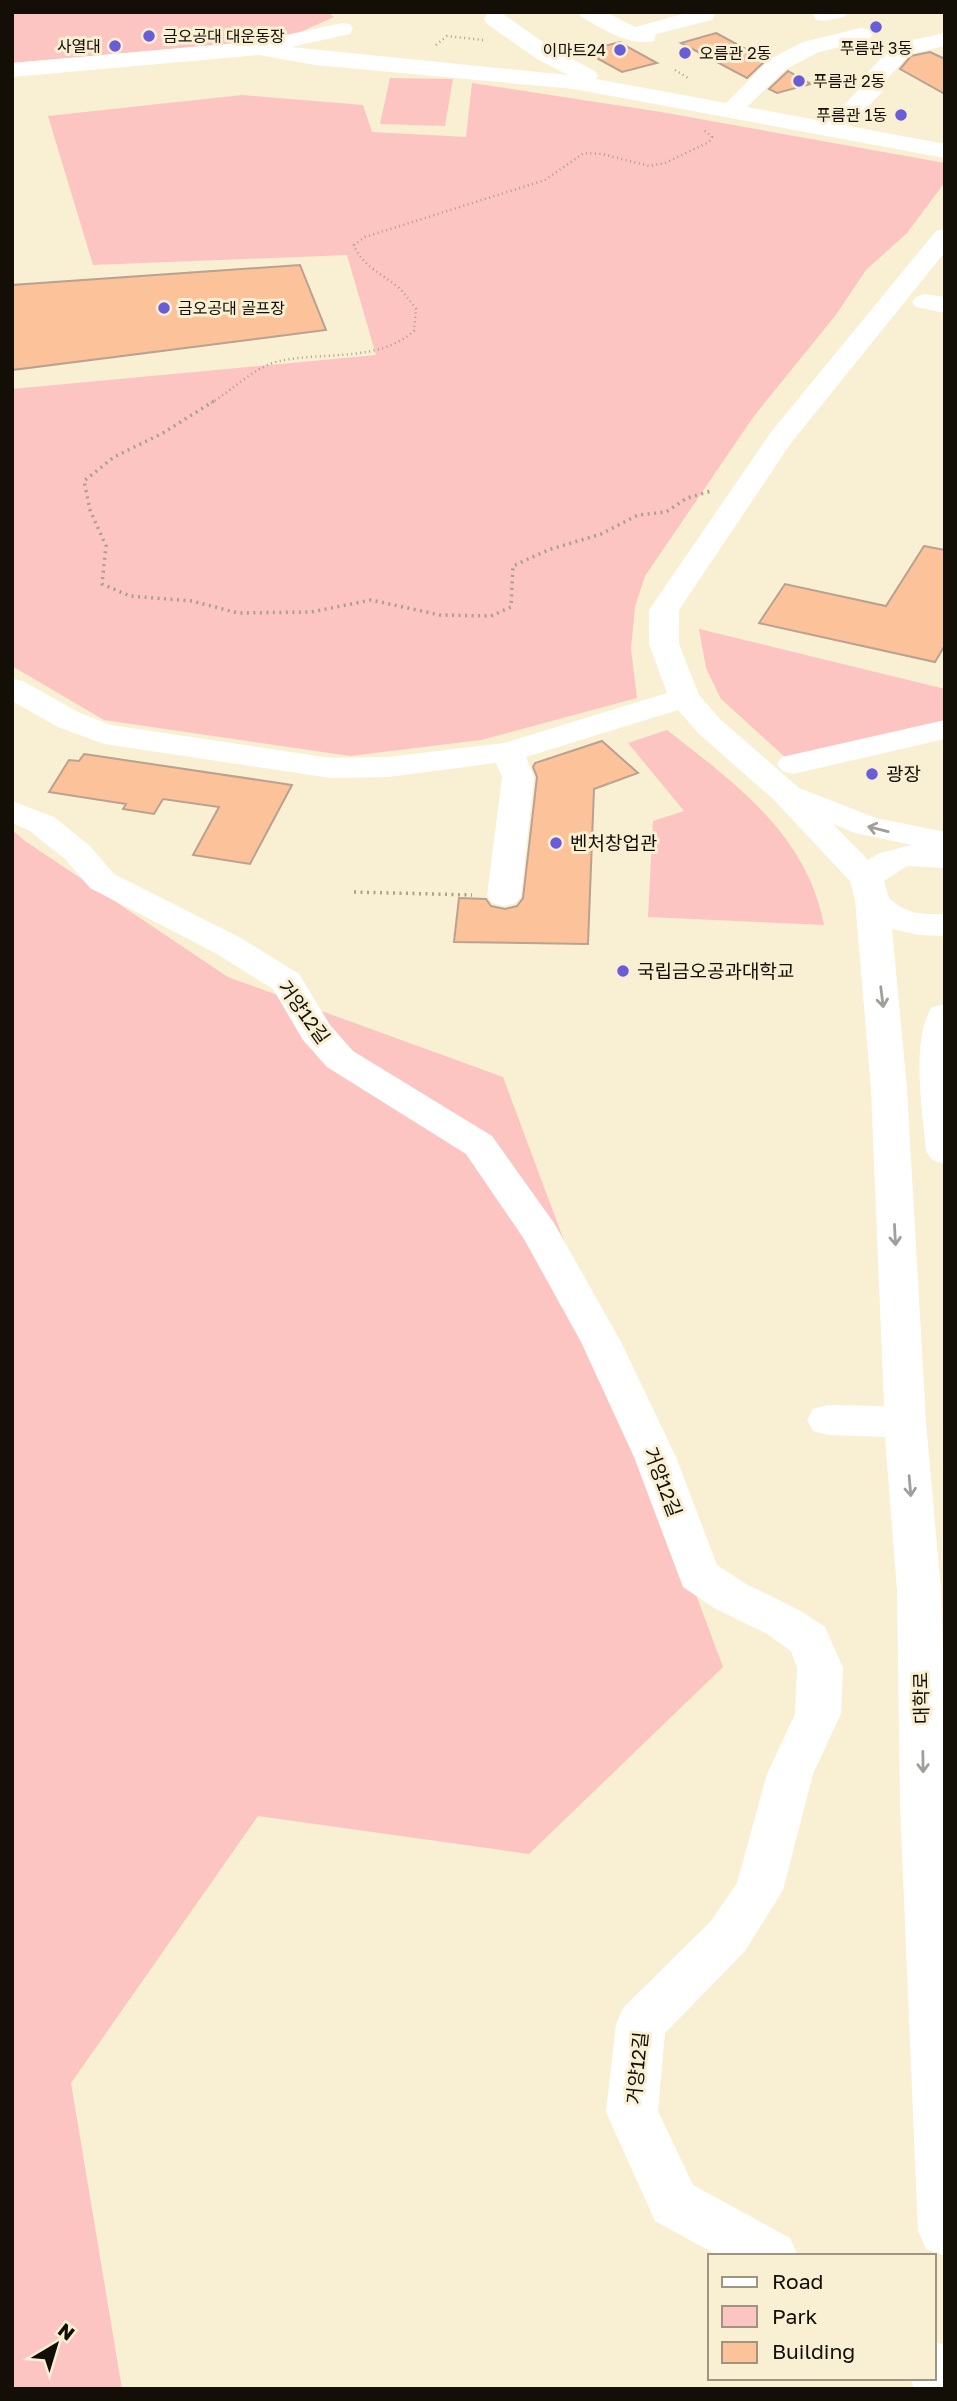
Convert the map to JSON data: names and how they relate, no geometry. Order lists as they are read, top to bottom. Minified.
{"streets":{"street":["거양12길","대학로"]},"one_way":["대학로"],"places":["푸름관 3동","금오공대 대운동장","사열대","이마트24","오름관 2동","푸름관 2동","푸름관 1동","금오공대 골프장","광장","벤처창업관","국립금오공과대학교"],"legend":["Road","Park","Building"],"north":"top right"}
